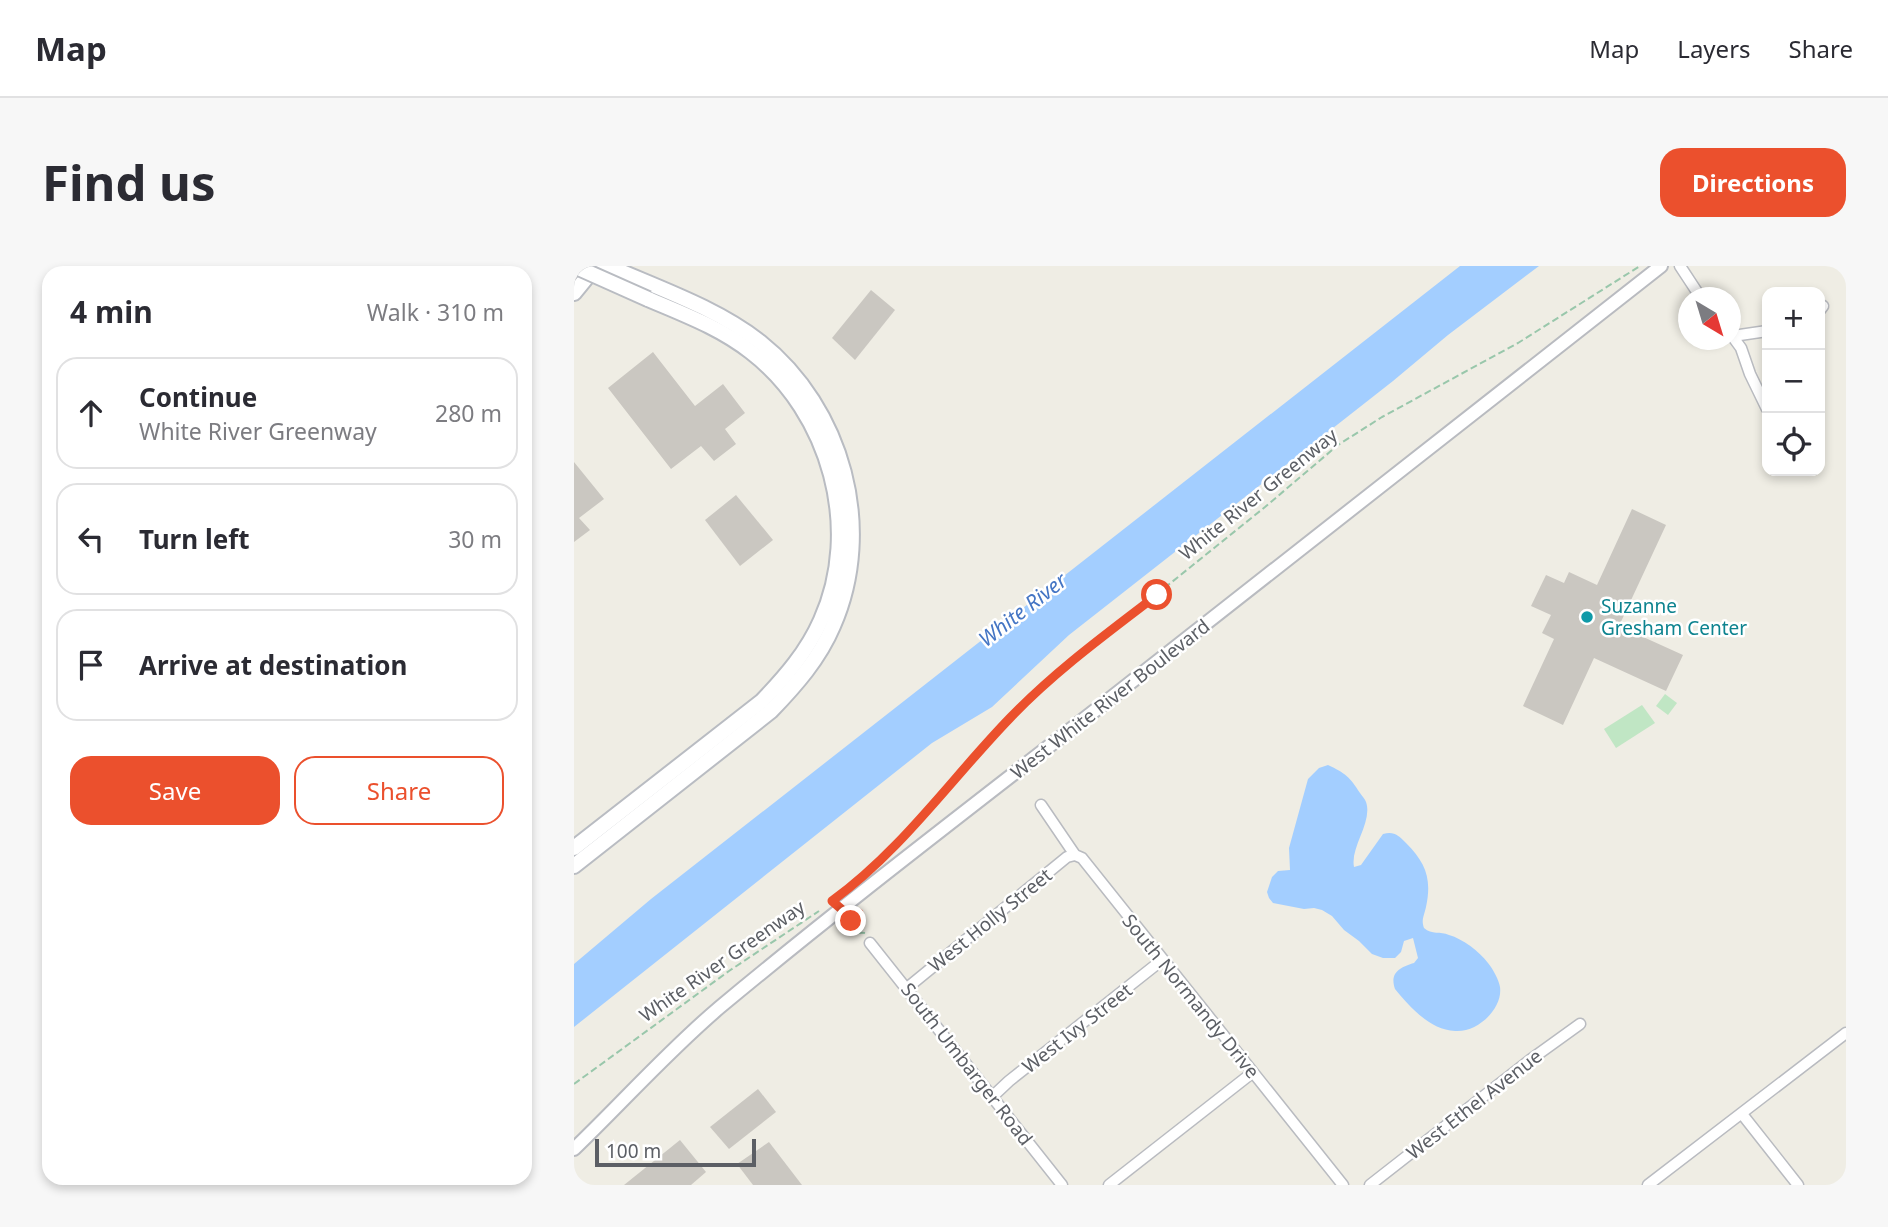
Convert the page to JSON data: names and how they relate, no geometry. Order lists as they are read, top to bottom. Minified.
{"streets":{"street":["West White River Boulevard","West Holly Street","South Normandy Drive","West Ivy Street","South Umbarger Road","West Ethel Avenue"],"path":["White River Greenway"]},"crossings":[["West Holly Street","South Normandy Drive"],["West Holly Street","South Umbarger Road"],["South Normandy Drive","West Ivy Street"],["West Ivy Street","South Umbarger Road"]],"water":["White River"],"places":["Suzanne Gresham Center"],"scale_bar":"100 m","north":"bottom right","page":{"header":"Map","nav":["Map","Layers","Share"],"buttons":["Directions",["Save","Share"]],"title":"Find us","heading":["4 min","Walk · 310 m"],"map_buttons":["+","−"],"list":[["Continue","White River Greenway","280 m"],["Turn left","30 m"],"Arrive at destination"],"scale":"100 m"}}
